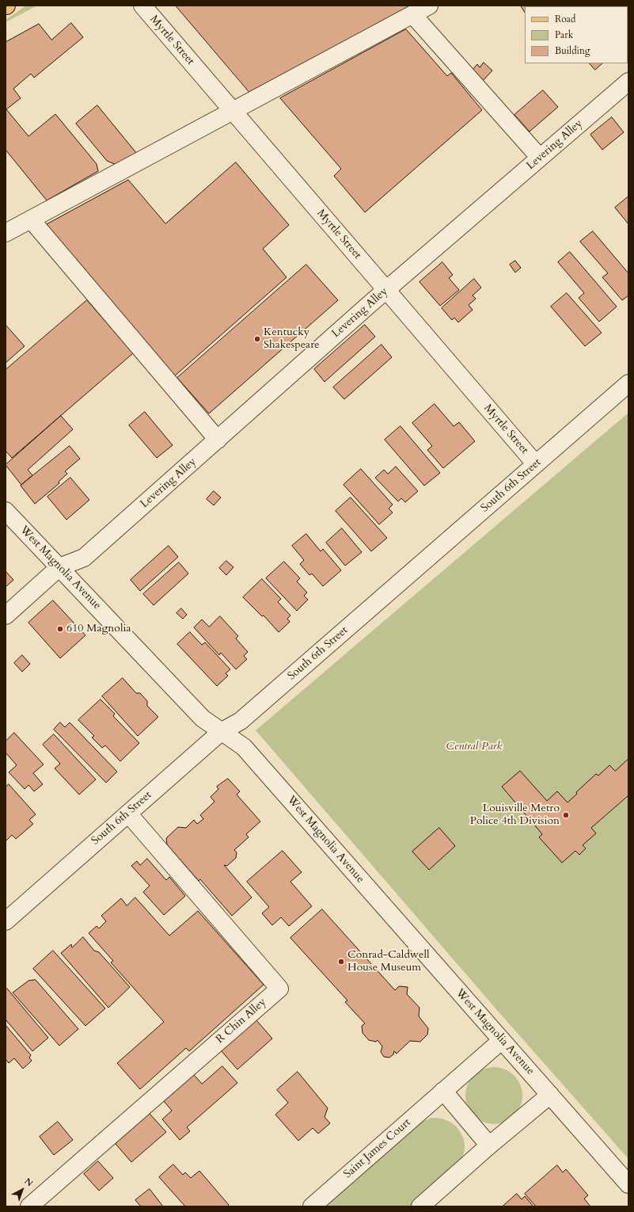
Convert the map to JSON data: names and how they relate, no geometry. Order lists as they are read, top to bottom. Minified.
{"streets":{"street":["Myrtle Street","Levering Alley","South 6th Street","West Magnolia Avenue","R Chin Alley","Saint James Court"]},"crossings":[["Myrtle Street","Levering Alley"],["Myrtle Street","South 6th Street"],["Levering Alley","West Magnolia Avenue"],["South 6th Street","West Magnolia Avenue"],["South 6th Street","R Chin Alley"],["West Magnolia Avenue","Saint James Court"]],"parks":["Central Park"],"places":["Kentucky Shakespeare","610 Magnolia","Louisville Metro Police 4th Division","Conrad-Caldwell House Museum"],"legend":["Road","Park","Building"],"north":"top right"}
